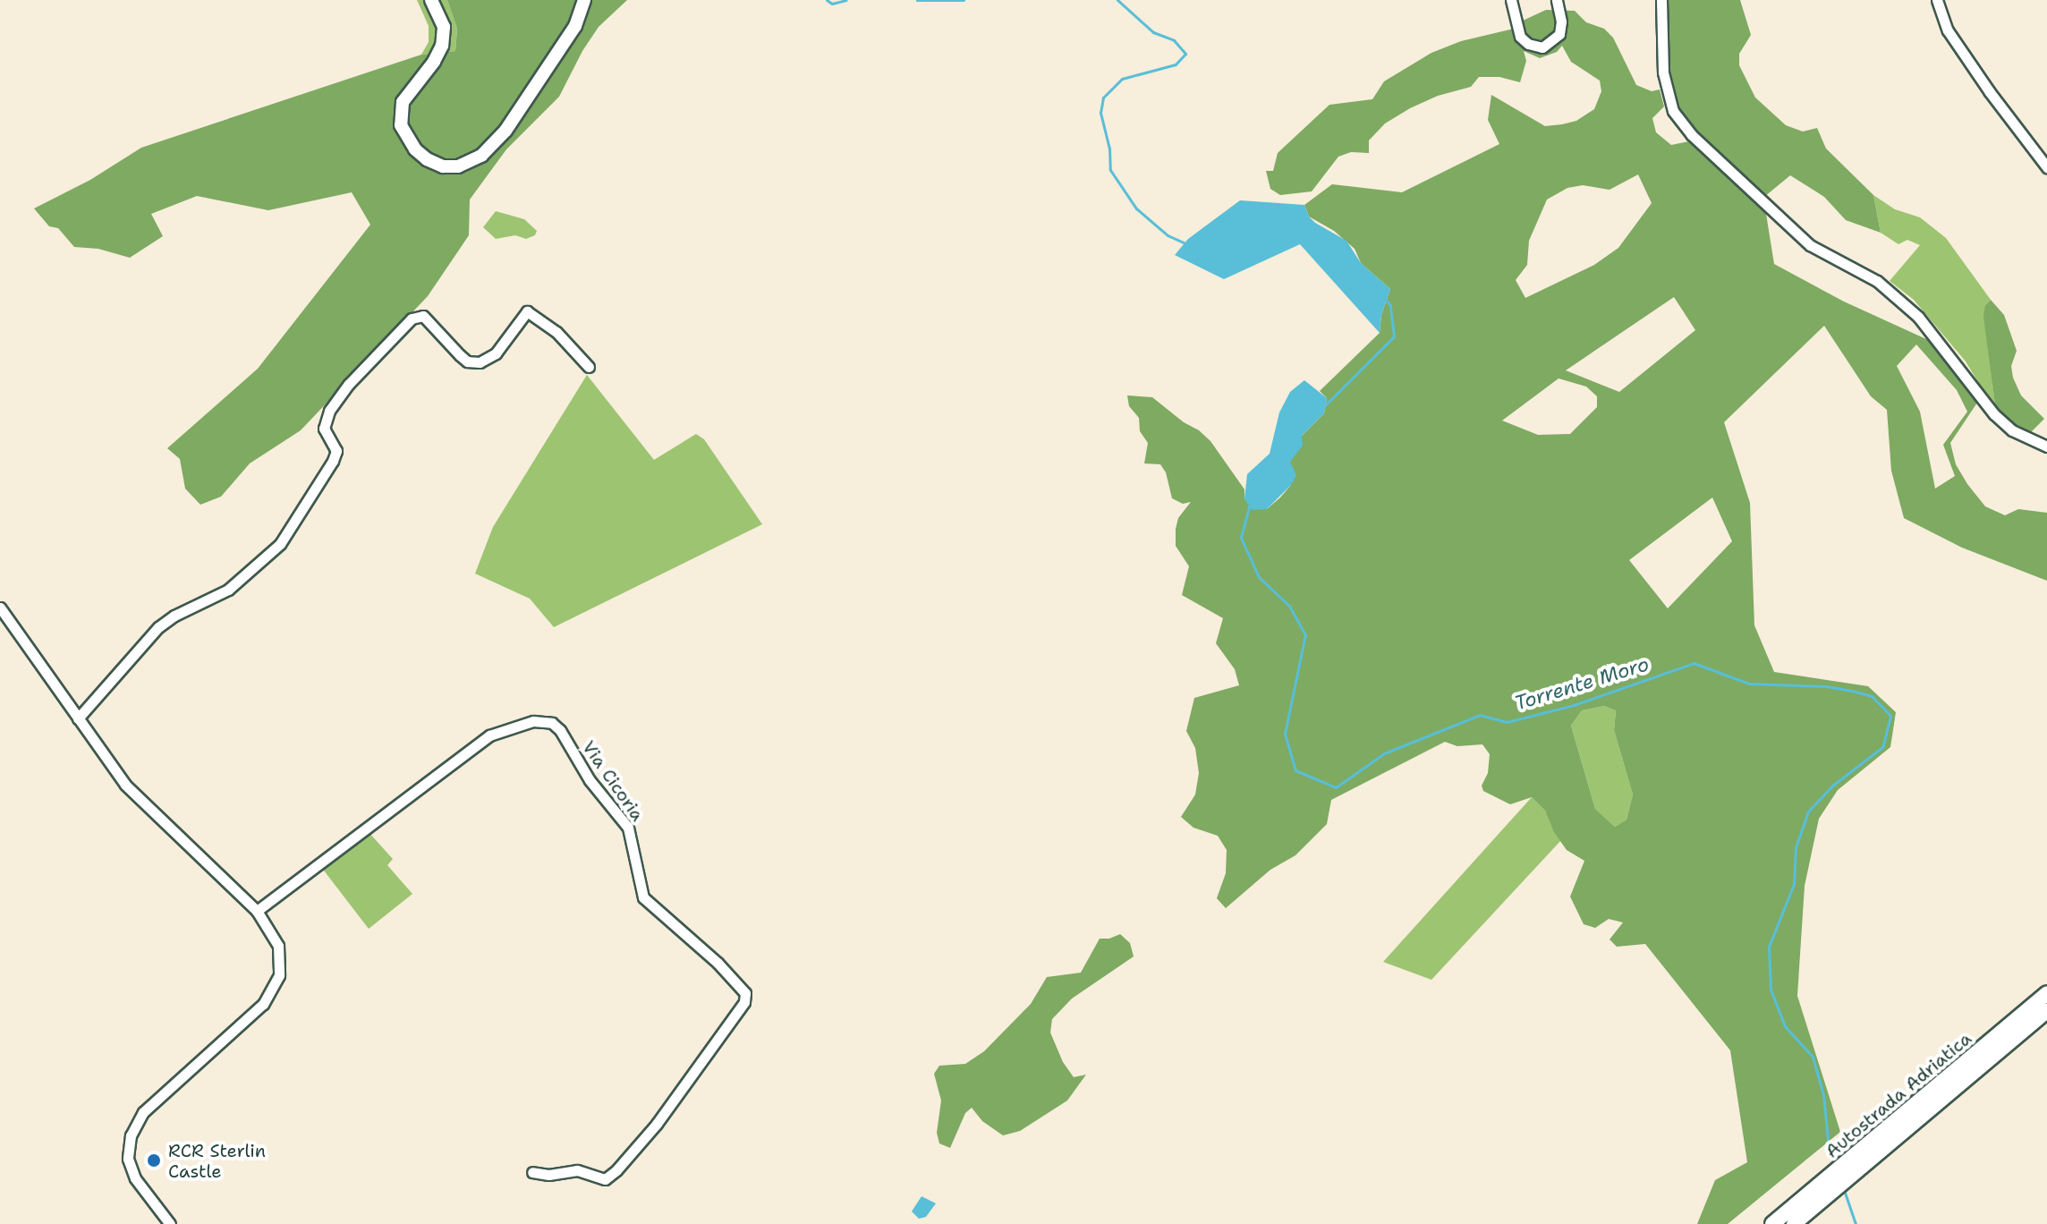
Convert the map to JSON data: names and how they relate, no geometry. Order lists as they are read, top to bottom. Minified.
{"streets":{"highway":["Autostrada Adriatica"],"street":["Via Cicoria"]},"water":["Torrente Moro"],"places":["RCR Sterlin Castle"]}
